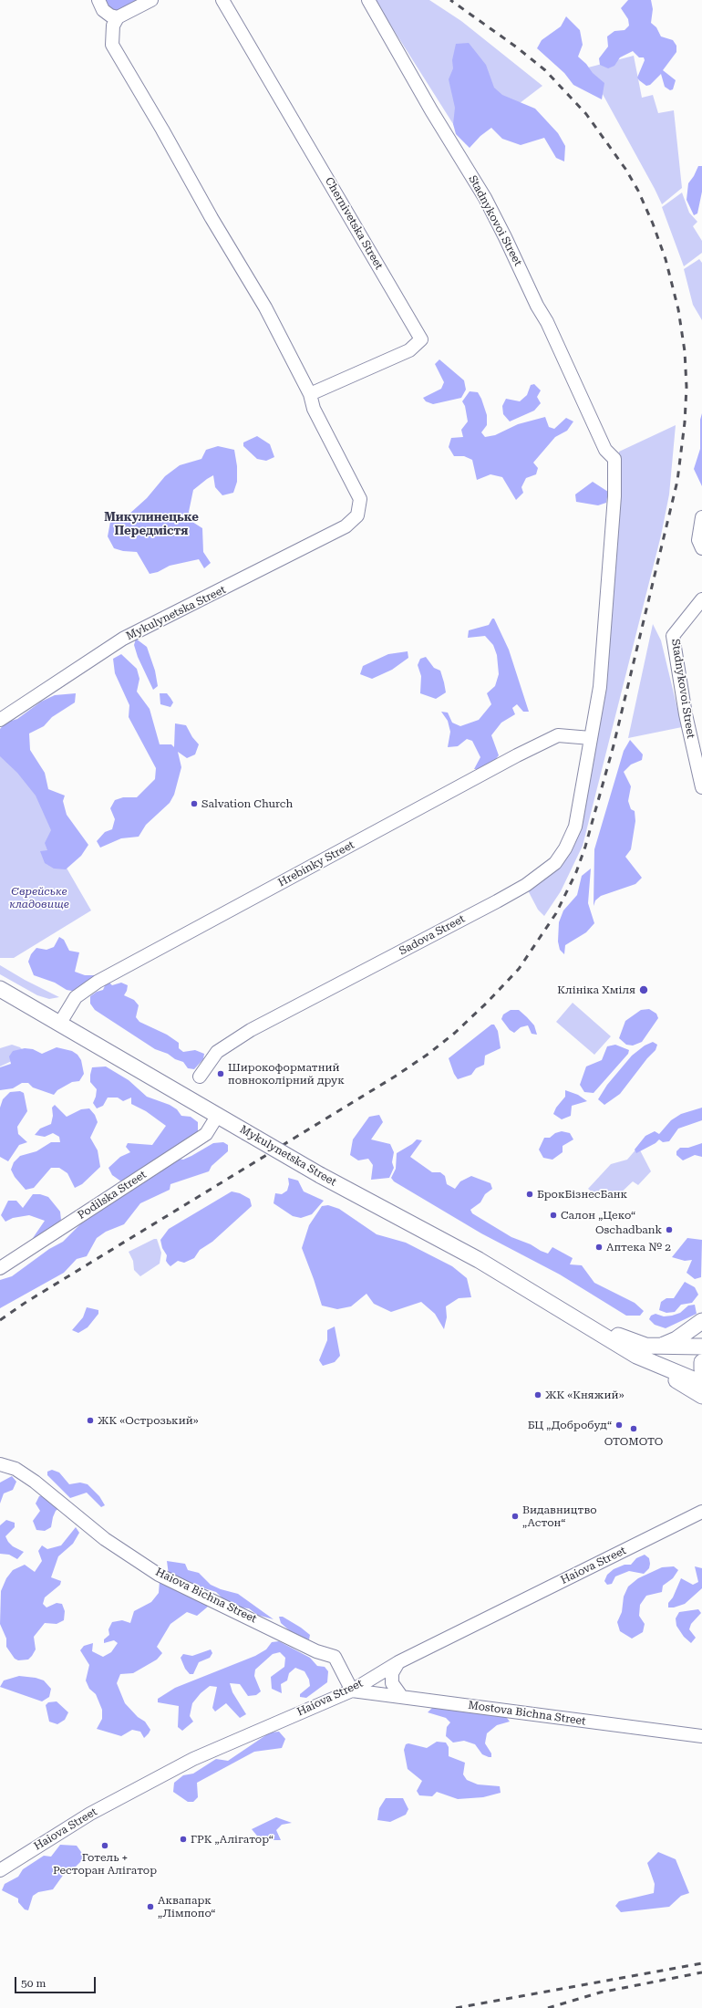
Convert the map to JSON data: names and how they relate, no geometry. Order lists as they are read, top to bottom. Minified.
{"streets":{"main road":["Mykulynetska Street"],"street":["Stadnykovoi Street","Chernivetska Street","Hrebinky Street","Sadova Street","Podilska Street","Haiova Street","Haiova Bichna Street","Mostova Bichna Street"]},"crossings":[["Stadnykovoi Street","Hrebinky Street"],["Stadnykovoi Street","Sadova Street"],["Chernivetska Street","Mykulynetska Street"],["Mykulynetska Street","Hrebinky Street"],["Mykulynetska Street","Podilska Street"],["Hrebinky Street","Sadova Street"],["Haiova Street","Haiova Bichna Street"],["Haiova Street","Mostova Bichna Street"],["Haiova Bichna Street","Mostova Bichna Street"]],"districts":["Микулинецьке Передмістя"],"parks":["Єврейське кладовище"],"places":["Salvation Church","Клініка Хміля","Широкоформатний повноколірний друк","БрокБізнесБанк","Салон „Цеко“","Oschadbank","Аптека № 2","ЖК «Княжий»","ЖК «Острозький»","БЦ „Добробуд“","ОТОМОТО","Видавництво „Астон“","ГРК „Алігатор“","Готель + Ресторан Алігатор","Аквапарк „Лімпопо“"],"scale_bar":"50 m"}
